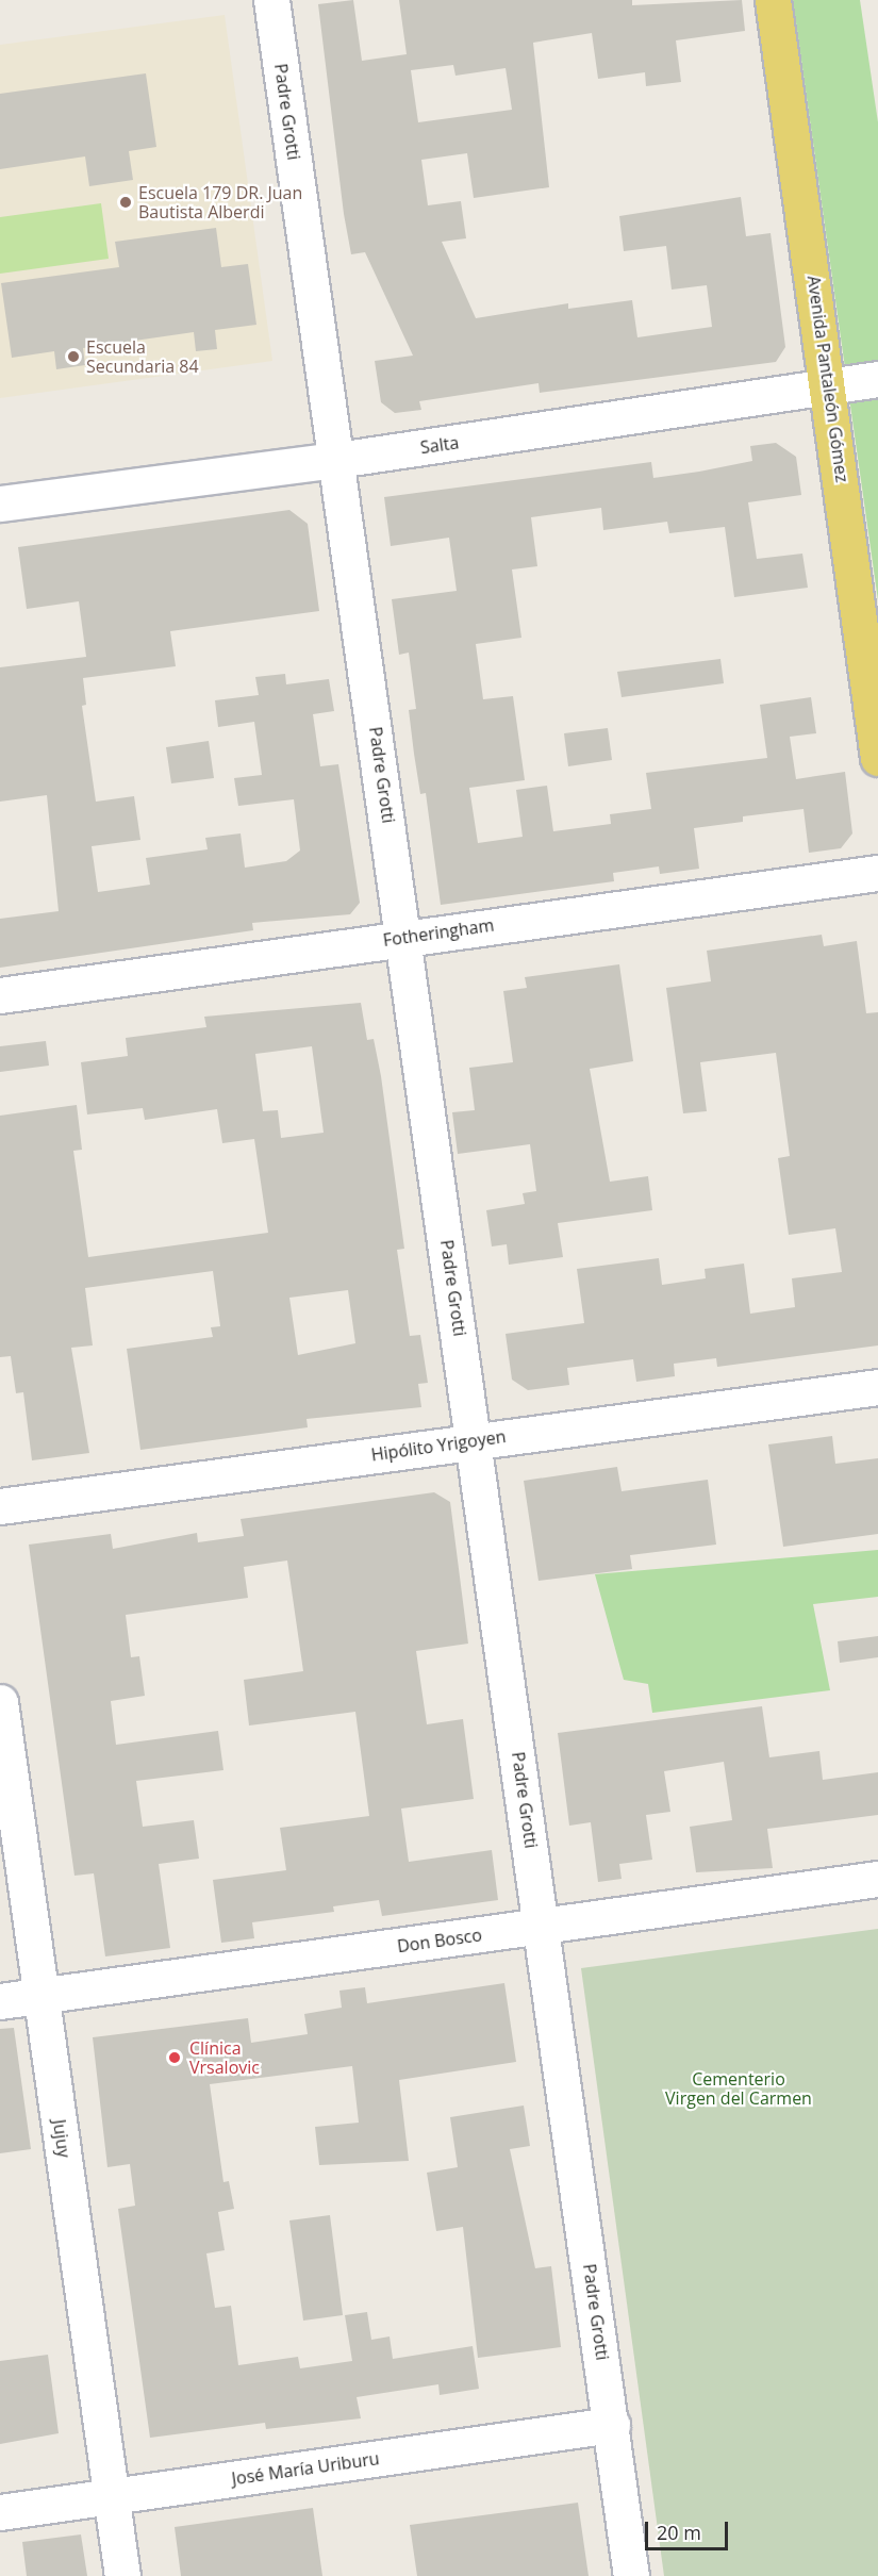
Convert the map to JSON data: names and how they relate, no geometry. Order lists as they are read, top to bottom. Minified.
{"streets":{"main road":["Avenida Pantaleón Gómez"],"street":["Padre Grotti","Salta","Fotheringham","Hipólito Yrigoyen","Don Bosco","Jujuy","José María Uriburu"]},"crossings":[["Padre Grotti","Salta"],["Padre Grotti","Fotheringham"],["Padre Grotti","Hipólito Yrigoyen"],["Padre Grotti","Don Bosco"],["Padre Grotti","José María Uriburu"],["Avenida Pantaleón Gómez","Salta"],["Don Bosco","Jujuy"],["Jujuy","José María Uriburu"]],"parks":["Cementerio Virgen del Carmen"],"places":["Escuela 179 DR. Juan Bautista Alberdi","Escuela Secundaria 84","Clínica Vrsalovic"],"scale_bar":"20 m"}
